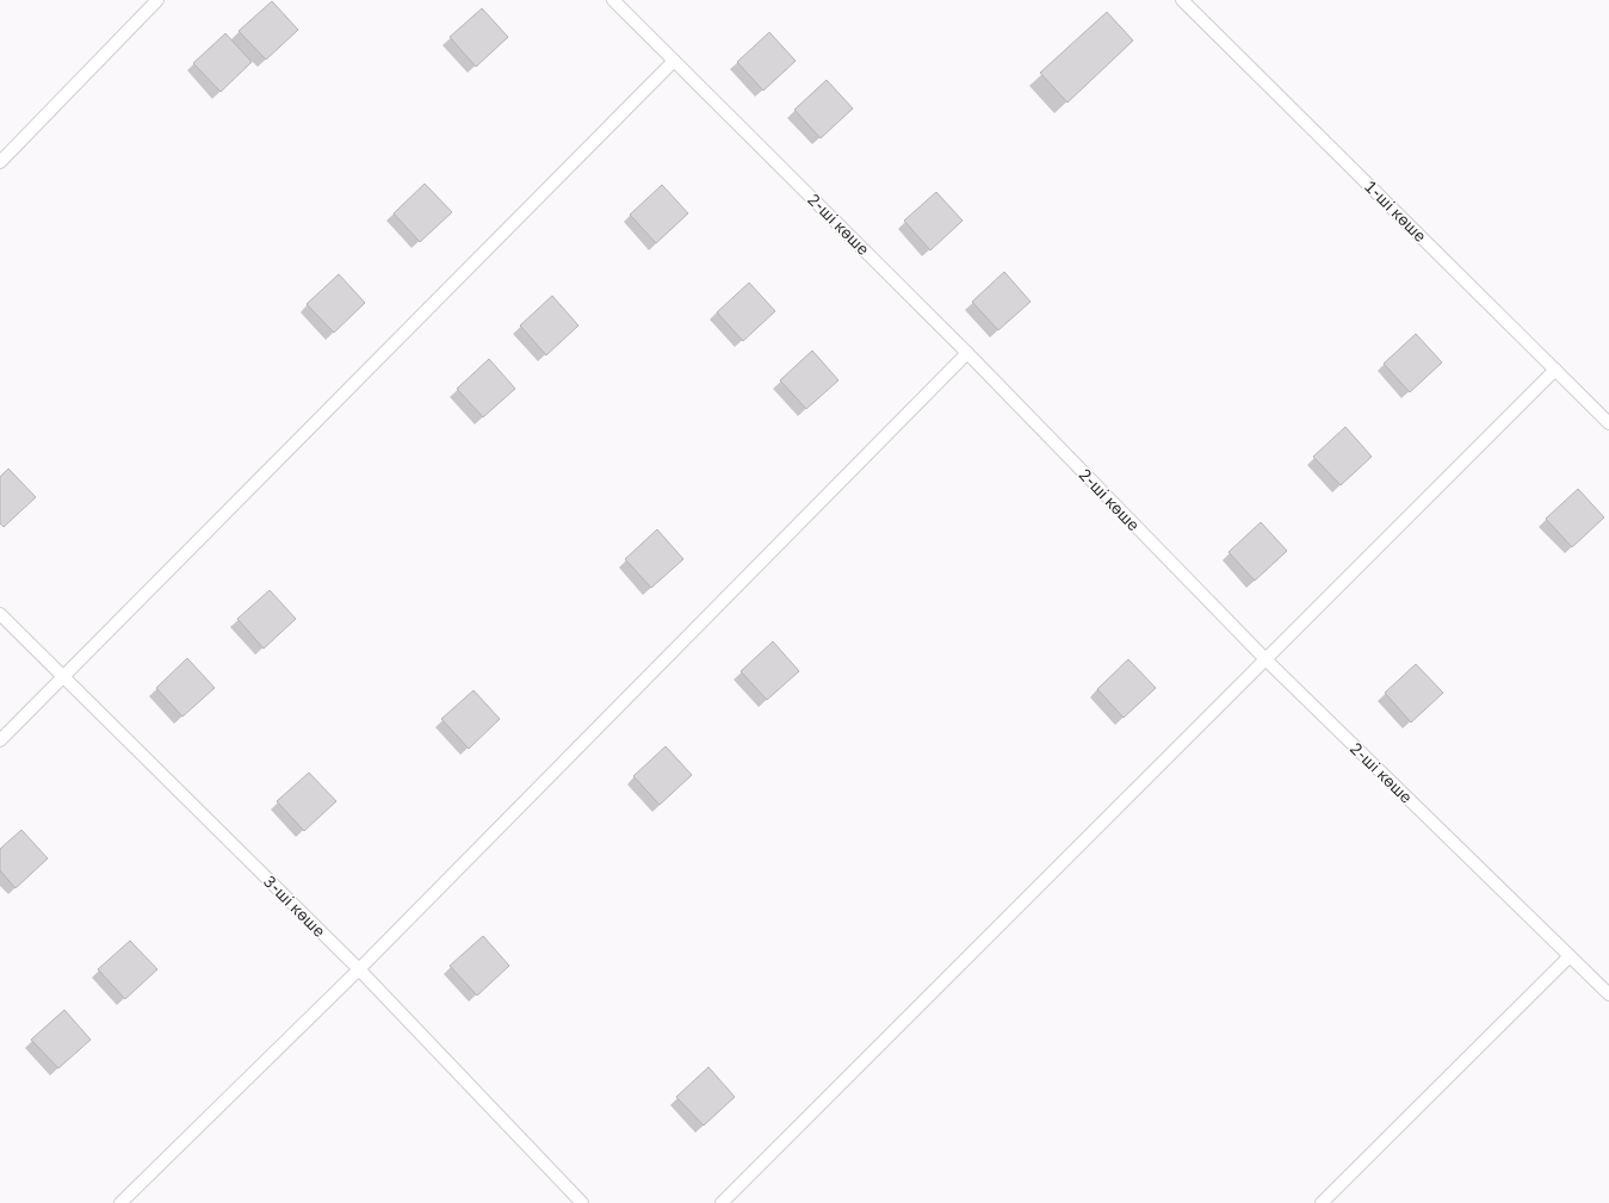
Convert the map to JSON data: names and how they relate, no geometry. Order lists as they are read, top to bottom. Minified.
{"streets":{"lane":["1-ші көше","2-ші көше","3-ші көше"]}}
